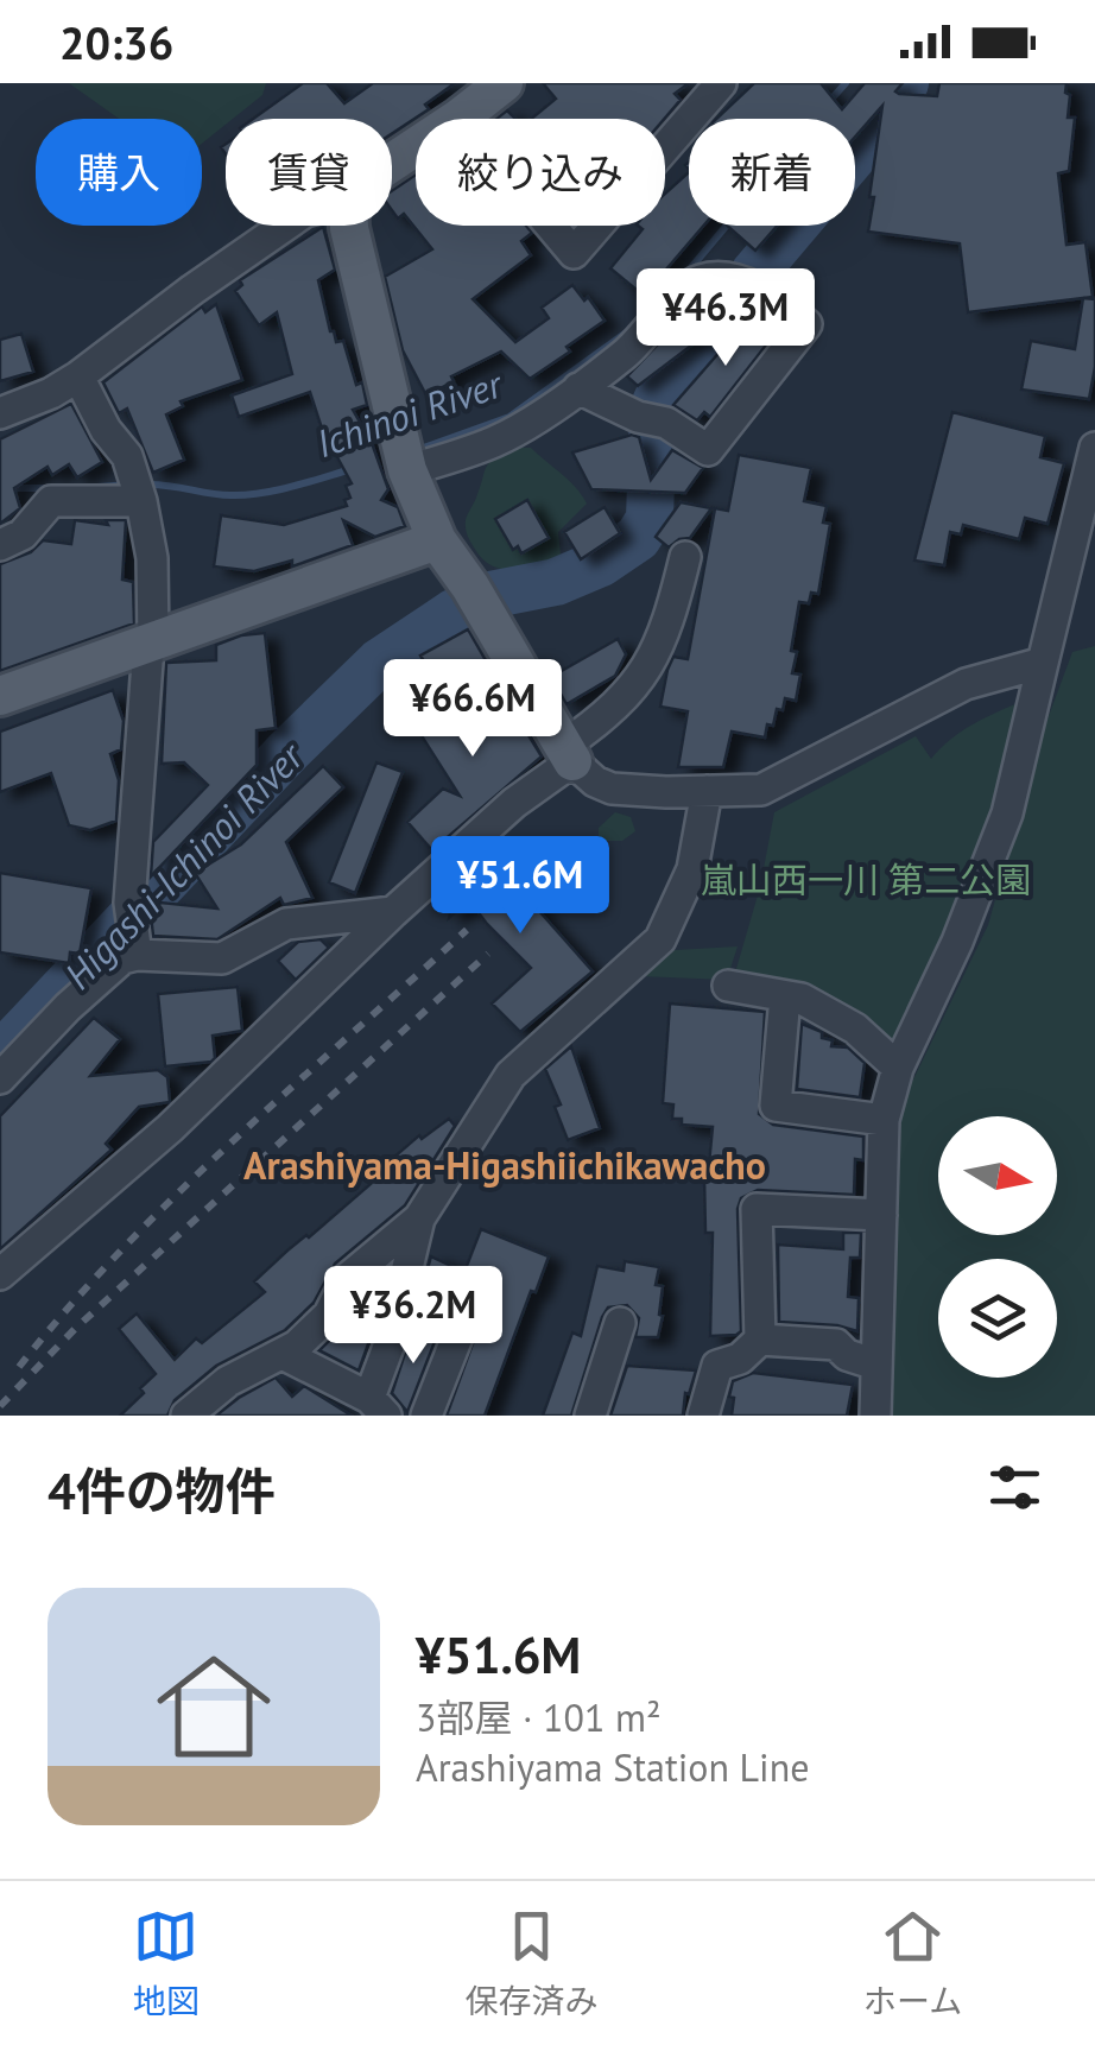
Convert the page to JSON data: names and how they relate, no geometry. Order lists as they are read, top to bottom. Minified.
{"districts":["Arashiyama-Higashiichikawacho"],"water":["Ichinoi River","Higashi-Ichinoi River"],"parks":["嵐山西一川 第二公園"],"north":"right","page":{"status":"20:36","chip":["購入","賃貸","絞り込み","新着"],"price":["¥46.3M","¥66.6M","¥51.6M","¥36.2M"],"heading":"4件の物件","list":[{"name":"¥51.6M","note":"3部屋 · 101 m² · Arashiyama Station Line"}],"tabs":["地図","保存済み","ホーム"]}}
